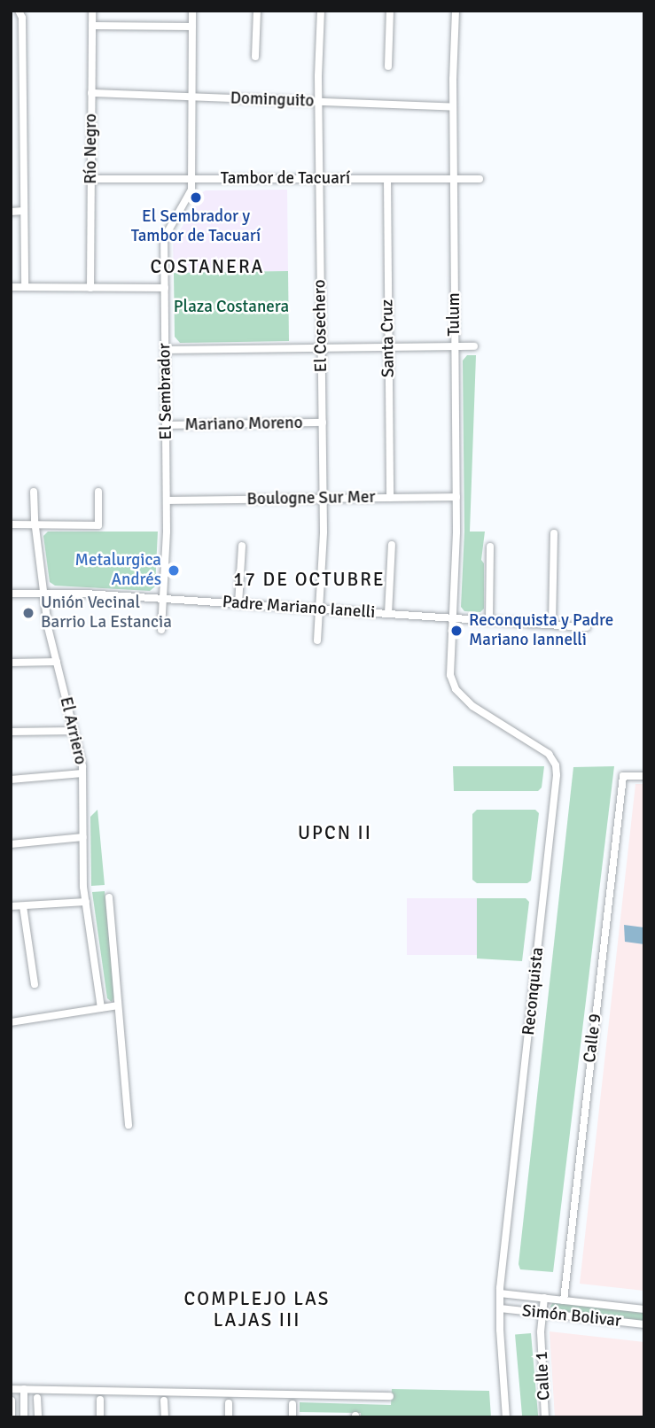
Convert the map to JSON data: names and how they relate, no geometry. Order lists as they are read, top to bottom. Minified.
{"streets":{"street":["Dominguito","Río Negro","Tambor de Tacuarí","Tulum","El Cosechero","Santa Cruz","El Sembrador","Mariano Moreno","Boulogne Sur Mer","Padre Mariano Ianelli","El Arriero","Reconquista","Calle 9","Simón Bolivar","Calle 1"]},"crossings":[["Dominguito","Río Negro"],["Dominguito","Tulum"],["Dominguito","El Cosechero"],["Dominguito","El Sembrador"],["Río Negro","Tambor de Tacuarí"],["Tambor de Tacuarí","Tulum"],["Tambor de Tacuarí","El Cosechero"],["Tambor de Tacuarí","Santa Cruz"],["Tambor de Tacuarí","El Sembrador"],["Tulum","Boulogne Sur Mer"],["Tulum","Padre Mariano Ianelli"],["Tulum","Reconquista"],["El Cosechero","Mariano Moreno"],["El Cosechero","Boulogne Sur Mer"],["El Cosechero","Padre Mariano Ianelli"],["Santa Cruz","Boulogne Sur Mer"],["El Sembrador","Mariano Moreno"],["El Sembrador","Boulogne Sur Mer"],["El Sembrador","Padre Mariano Ianelli"],["Padre Mariano Ianelli","El Arriero"],["Padre Mariano Ianelli","Reconquista"],["Reconquista","Simón Bolivar"],["Calle 9","Simón Bolivar"],["Simón Bolivar","Calle 1"]],"districts":["COSTANERA","17 DE OCTUBRE","UPCN II","COMPLEJO LAS LAJAS III"],"parks":["Plaza Costanera"],"places":["El Sembrador y Tambor de Tacuarí","Metalurgica Andrés","Unión Vecinal Barrio La Estancia","Reconquista y Padre Mariano Iannelli"]}
